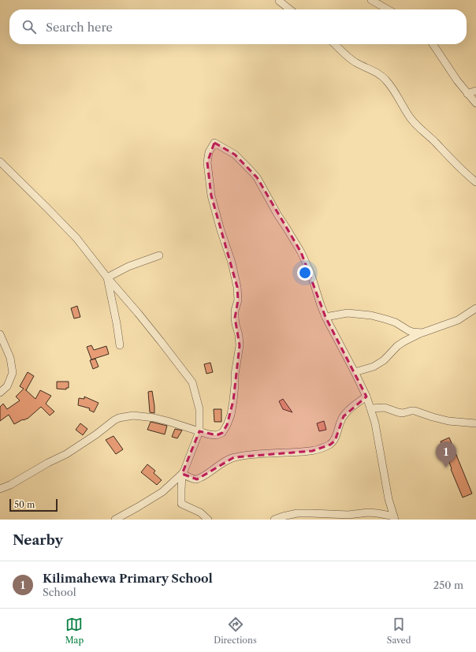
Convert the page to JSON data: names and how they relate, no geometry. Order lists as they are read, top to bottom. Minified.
{"scale_bar":"50 m","page":{"search":"Search here","pins":"1","scale":"50 m","heading":"Nearby","list":[{"mark":"1","name":"Kilimahewa Primary School","note":"School","value":"250 m"}],"nav":["Map","Directions","Saved"]}}
